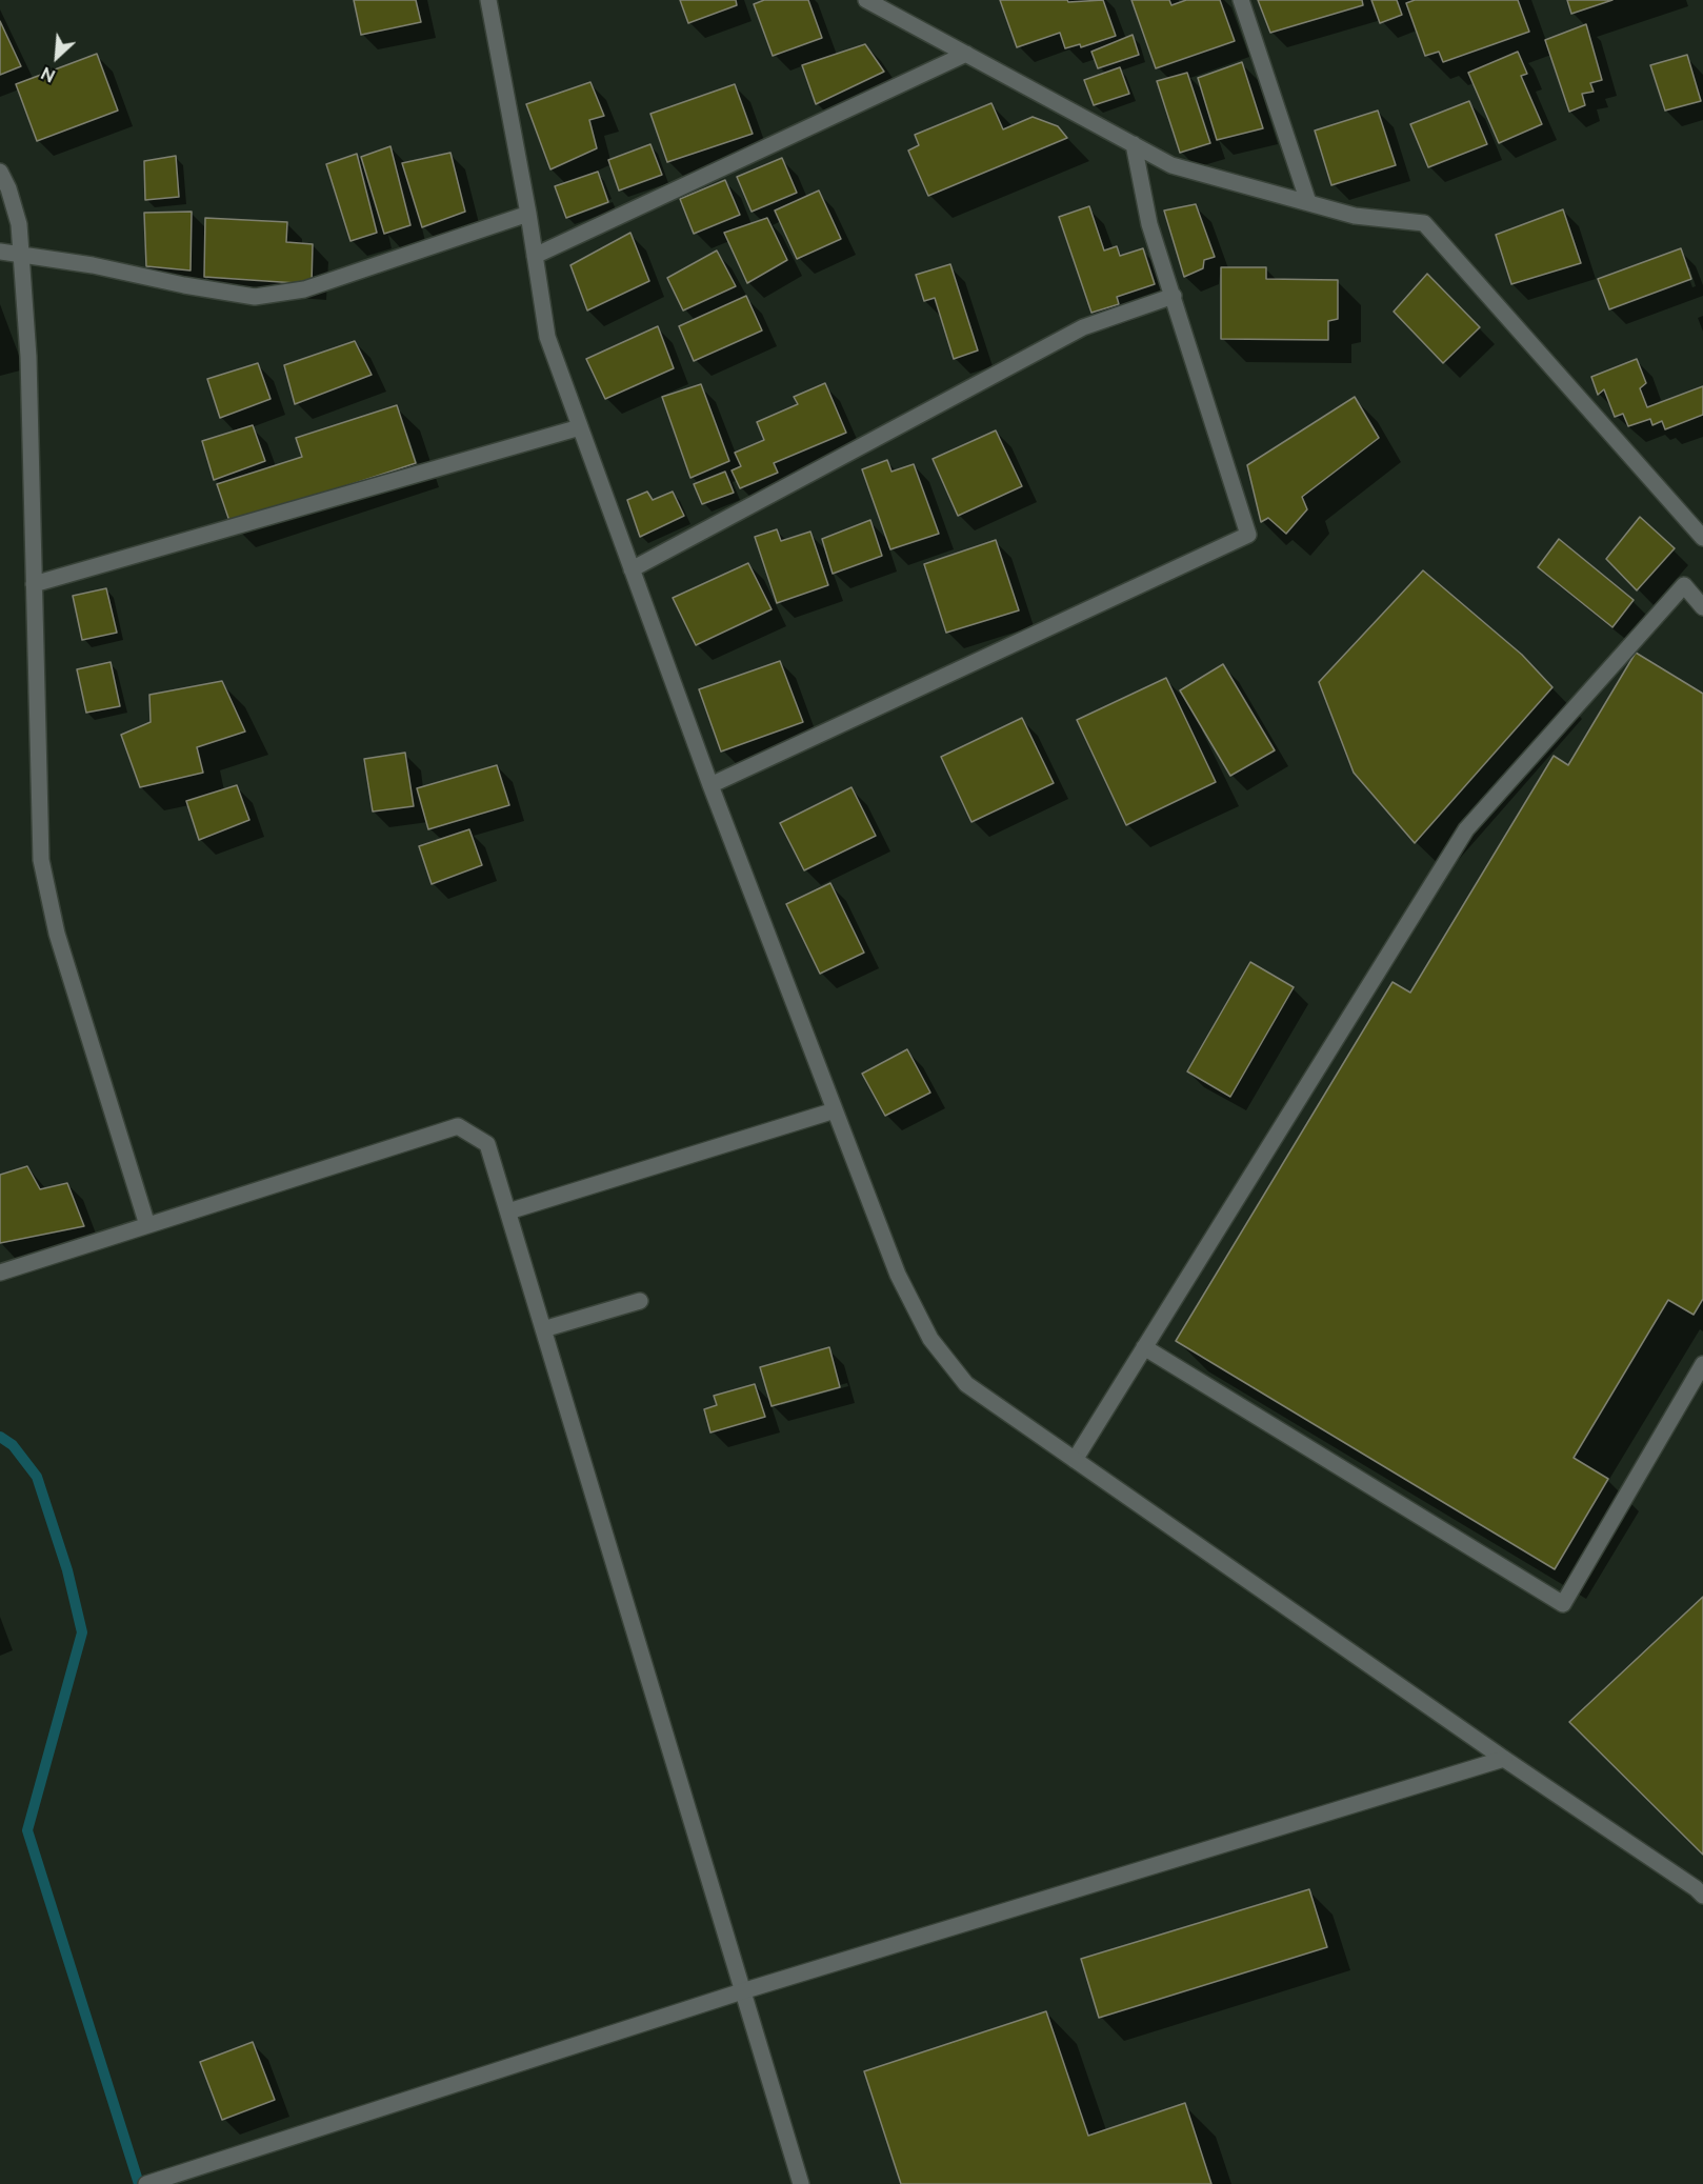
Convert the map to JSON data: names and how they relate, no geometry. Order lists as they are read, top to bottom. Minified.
{"north":"bottom left"}
